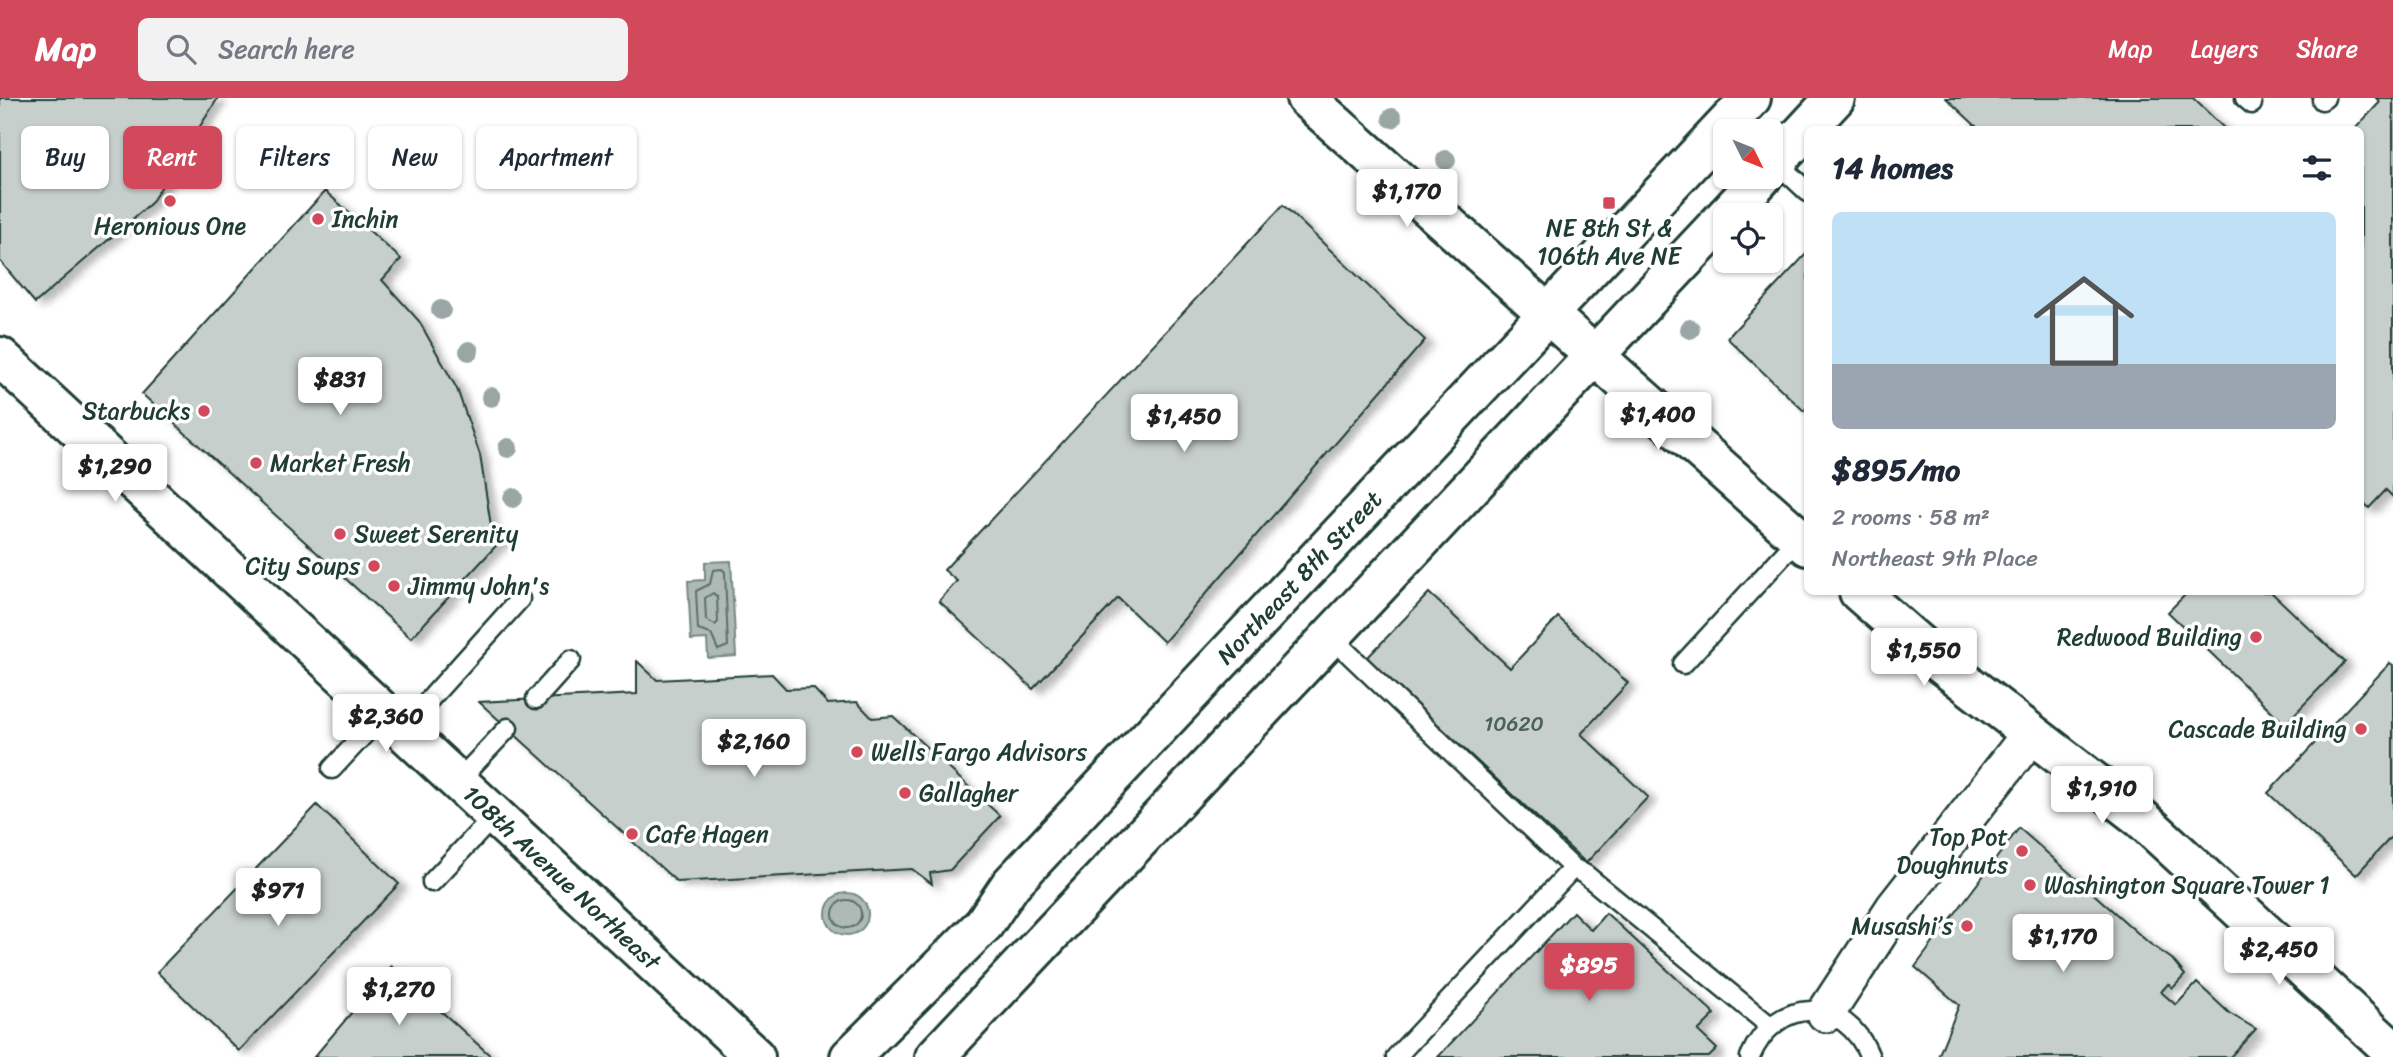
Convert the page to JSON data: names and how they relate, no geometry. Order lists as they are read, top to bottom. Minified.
{"streets":{"main road":["Northeast 8th Street","108th Avenue Northeast"]},"places":{"other":["Heronious One","Inchin","Starbucks","Market Fresh","Sweet Serenity","City Soups","Jimmy John's","Redwood Building","Cascade Building","Wells Fargo Advisors","Gallagher","Cafe Hagen","Top Pot Doughnuts","Washington Square Tower 1","Musashi’s"],"transit":["NE 8th St & 106th Ave NE"]},"house_numbers":["10620"],"north":"bottom right","page":{"header":"Map","search":"Search here","nav":["Map","Layers","Share"],"chip":["Buy","Rent","Filters","New","Apartment"],"heading":"14 homes","price":["$1,170","$831","$1,400","$1,450","$1,290","$1,550","$2,360","$2,160","$1,910","$971","$1,170","$2,450","$895","$1,270"],"list":[{"name":"$895/mo","note":"2 rooms · 58 m² · Northeast 9th Place"}]}}
